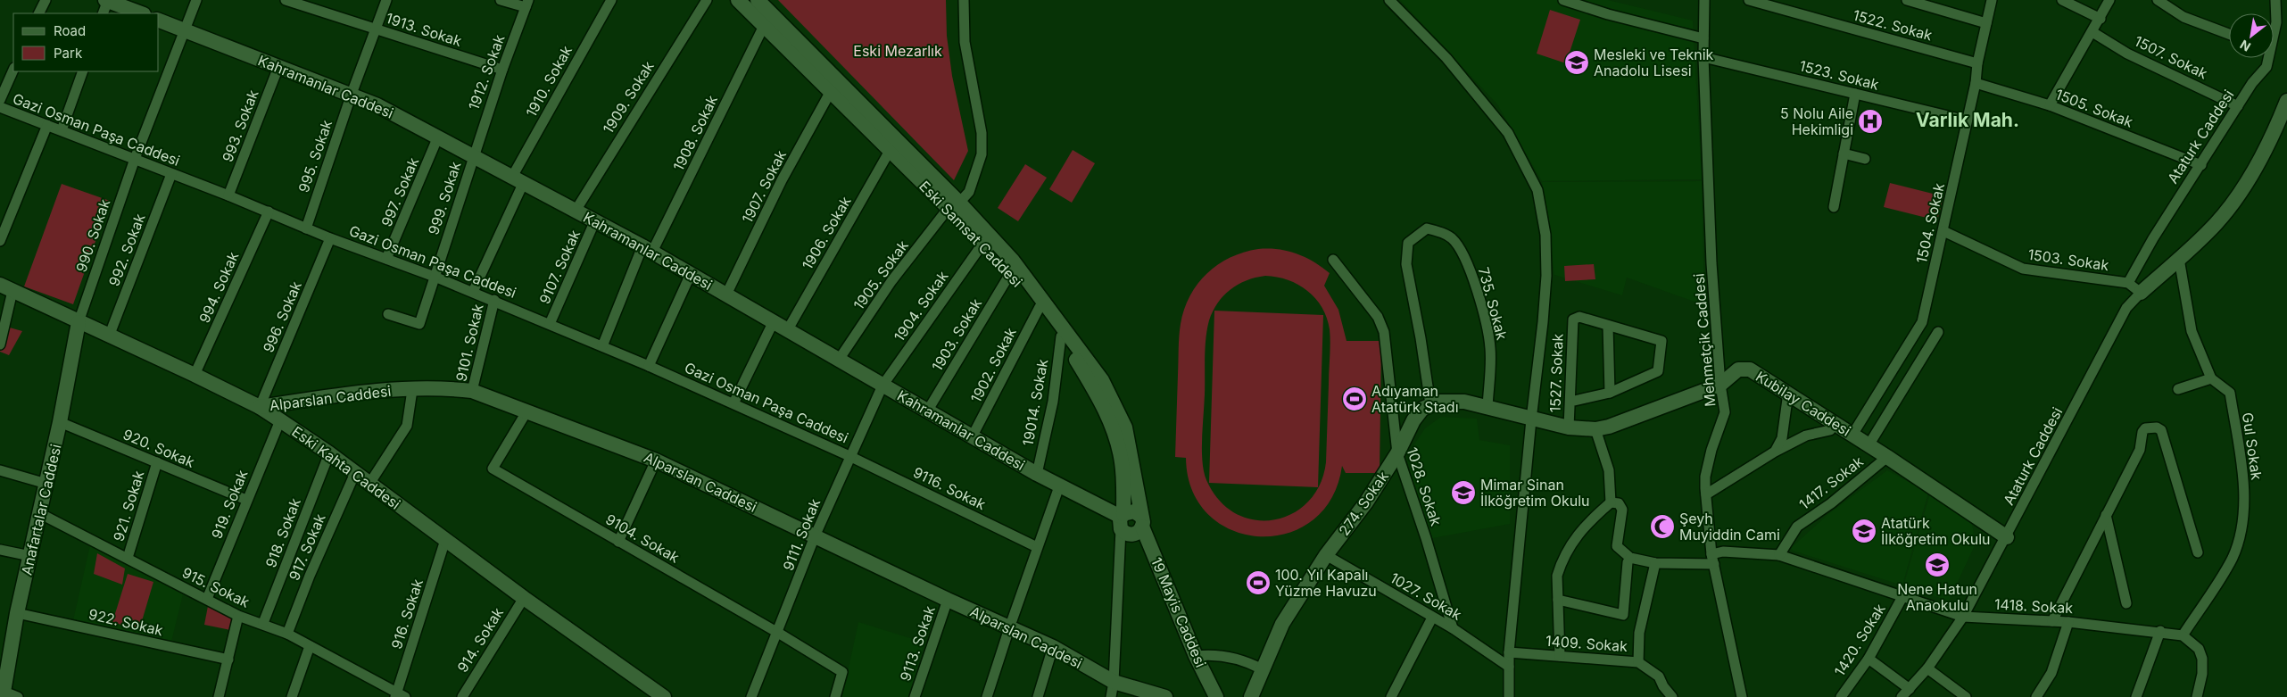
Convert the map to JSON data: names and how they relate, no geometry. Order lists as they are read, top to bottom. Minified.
{"streets":{"street":["1522. Sokak","1913. Sokak","1507. Sokak","1912. Sokak","1523. Sokak","1910. Sokak","Kahramanlar Caddesi","1909. Sokak","1505. Sokak","993. Sokak","Gazi Osman Paşa Caddesi","1908. Sokak","Ataturk Caddesi","995. Sokak","1907. Sokak","997. Sokak","999. Sokak","1504. Sokak","1906. Sokak","Eski Samsat Caddesi","990. Sokak","992. Sokak","1503. Sokak","9107. Sokak","1905. Sokak","994. Sokak","735. Sokak","1904. Sokak","996. Sokak","1903. Sokak","Mehmetçik Caddesi","9101. Sokak","1902. Sokak","1527. Sokak","Alparslan Caddesi","19014. Sokak","Kubilay Caddesi","Gul Sokak","920. Sokak","Eski Kahta Caddesi","1417. Sokak","1028. Sokak","9116. Sokak","274. Sokak","919. Sokak","921. Sokak","Anafartalar Caddesi","918. Sokak","9111. Sokak","9104. Sokak","917. Sokak","915. Sokak","1027. Sokak","1418. Sokak","19 Mayis Caddesi","916. Sokak","922. Sokak","914. Sokak","1420. Sokak","9113. Sokak","1409. Sokak"]},"crossings":[["1522. Sokak","1504. Sokak"],["1913. Sokak","1912. Sokak"],["1913. Sokak","995. Sokak"],["1507. Sokak","Ataturk Caddesi"],["1912. Sokak","Kahramanlar Caddesi"],["1912. Sokak","999. Sokak"],["1523. Sokak","1504. Sokak"],["1523. Sokak","Mehmetçik Caddesi"],["1910. Sokak","Kahramanlar Caddesi"],["1910. Sokak","Gazi Osman Paşa Caddesi"],["Kahramanlar Caddesi","1909. Sokak"],["Kahramanlar Caddesi","993. Sokak"],["Kahramanlar Caddesi","1908. Sokak"],["Kahramanlar Caddesi","995. Sokak"],["Kahramanlar Caddesi","1907. Sokak"],["Kahramanlar Caddesi","997. Sokak"],["Kahramanlar Caddesi","999. Sokak"],["Kahramanlar Caddesi","1906. Sokak"],["Kahramanlar Caddesi","Eski Samsat Caddesi"],["Kahramanlar Caddesi","990. Sokak"],["Kahramanlar Caddesi","9107. Sokak"],["Kahramanlar Caddesi","1905. Sokak"],["Kahramanlar Caddesi","1904. Sokak"],["Kahramanlar Caddesi","1903. Sokak"],["Kahramanlar Caddesi","1902. Sokak"],["Kahramanlar Caddesi","19014. Sokak"],["Kahramanlar Caddesi","9111. Sokak"],["1505. Sokak","Ataturk Caddesi"],["1505. Sokak","1504. Sokak"],["993. Sokak","Gazi Osman Paşa Caddesi"],["Gazi Osman Paşa Caddesi","1908. Sokak"],["Gazi Osman Paşa Caddesi","995. Sokak"],["Gazi Osman Paşa Caddesi","997. Sokak"],["Gazi Osman Paşa Caddesi","999. Sokak"],["Gazi Osman Paşa Caddesi","990. Sokak"],["Gazi Osman Paşa Caddesi","992. Sokak"],["Gazi Osman Paşa Caddesi","9107. Sokak"],["Gazi Osman Paşa Caddesi","994. Sokak"],["Gazi Osman Paşa Caddesi","996. Sokak"],["Gazi Osman Paşa Caddesi","9101. Sokak"],["Gazi Osman Paşa Caddesi","9116. Sokak"],["Gazi Osman Paşa Caddesi","9111. Sokak"],["1908. Sokak","Eski Samsat Caddesi"],["Ataturk Caddesi","1503. Sokak"],["Ataturk Caddesi","Kubilay Caddesi"],["Ataturk Caddesi","1418. Sokak"],["1907. Sokak","Eski Samsat Caddesi"],["1504. Sokak","1503. Sokak"],["1504. Sokak","Kubilay Caddesi"],["1906. Sokak","Eski Samsat Caddesi"],["Eski Samsat Caddesi","1905. Sokak"],["Eski Samsat Caddesi","1904. Sokak"],["Eski Samsat Caddesi","1903. Sokak"],["Eski Samsat Caddesi","1902. Sokak"],["Eski Samsat Caddesi","19014. Sokak"],["Eski Samsat Caddesi","19 Mayis Caddesi"],["990. Sokak","Eski Kahta Caddesi"],["990. Sokak","Anafartalar Caddesi"],["992. Sokak","Eski Kahta Caddesi"],["994. Sokak","Eski Kahta Caddesi"],["735. Sokak","274. Sokak"],["1904. Sokak","9111. Sokak"],["996. Sokak","Alparslan Caddesi"],["996. Sokak","Eski Kahta Caddesi"],["Mehmetçik Caddesi","Kubilay Caddesi"],["Mehmetçik Caddesi","1418. Sokak"],["9101. Sokak","Alparslan Caddesi"],["1527. Sokak","Kubilay Caddesi"],["Alparslan Caddesi","Eski Kahta Caddesi"],["Alparslan Caddesi","9111. Sokak"],["Alparslan Caddesi","9104. Sokak"],["Alparslan Caddesi","9113. Sokak"],["Kubilay Caddesi","1417. Sokak"],["Gul Sokak","1418. Sokak"],["920. Sokak","919. Sokak"],["920. Sokak","921. Sokak"],["920. Sokak","Anafartalar Caddesi"],["Eski Kahta Caddesi","919. Sokak"],["Eski Kahta Caddesi","Anafartalar Caddesi"],["Eski Kahta Caddesi","918. Sokak"],["Eski Kahta Caddesi","917. Sokak"],["Eski Kahta Caddesi","916. Sokak"],["Eski Kahta Caddesi","914. Sokak"],["1417. Sokak","1418. Sokak"],["1028. Sokak","274. Sokak"],["1028. Sokak","1027. Sokak"],["9116. Sokak","9111. Sokak"],["274. Sokak","1027. Sokak"],["919. Sokak","915. Sokak"],["921. Sokak","915. Sokak"],["Anafartalar Caddesi","915. Sokak"],["Anafartalar Caddesi","922. Sokak"],["918. Sokak","915. Sokak"],["9111. Sokak","9104. Sokak"],["917. Sokak","915. Sokak"],["915. Sokak","916. Sokak"],["1418. Sokak","1420. Sokak"]],"districts":["Varlık Mah."],"parks":["Eski Mezarlık"],"places":{"school or university":["Mesleki ve Teknik Anadolu Lisesi","Mimar Sinan İlköğretim Okulu","Atatürk İlköğretim Okulu","Nene Hatun Anaokulu"],"hospital":["5 Nolu Aile Hekimligi"],"sports":["Adıyaman Atatürk Stadı","100. Yıl Kapalı Yüzme Havuzu"],"mosque":["Şeyh Muyiddin Cami"]},"legend":["Road","Park"],"north":"bottom left"}
